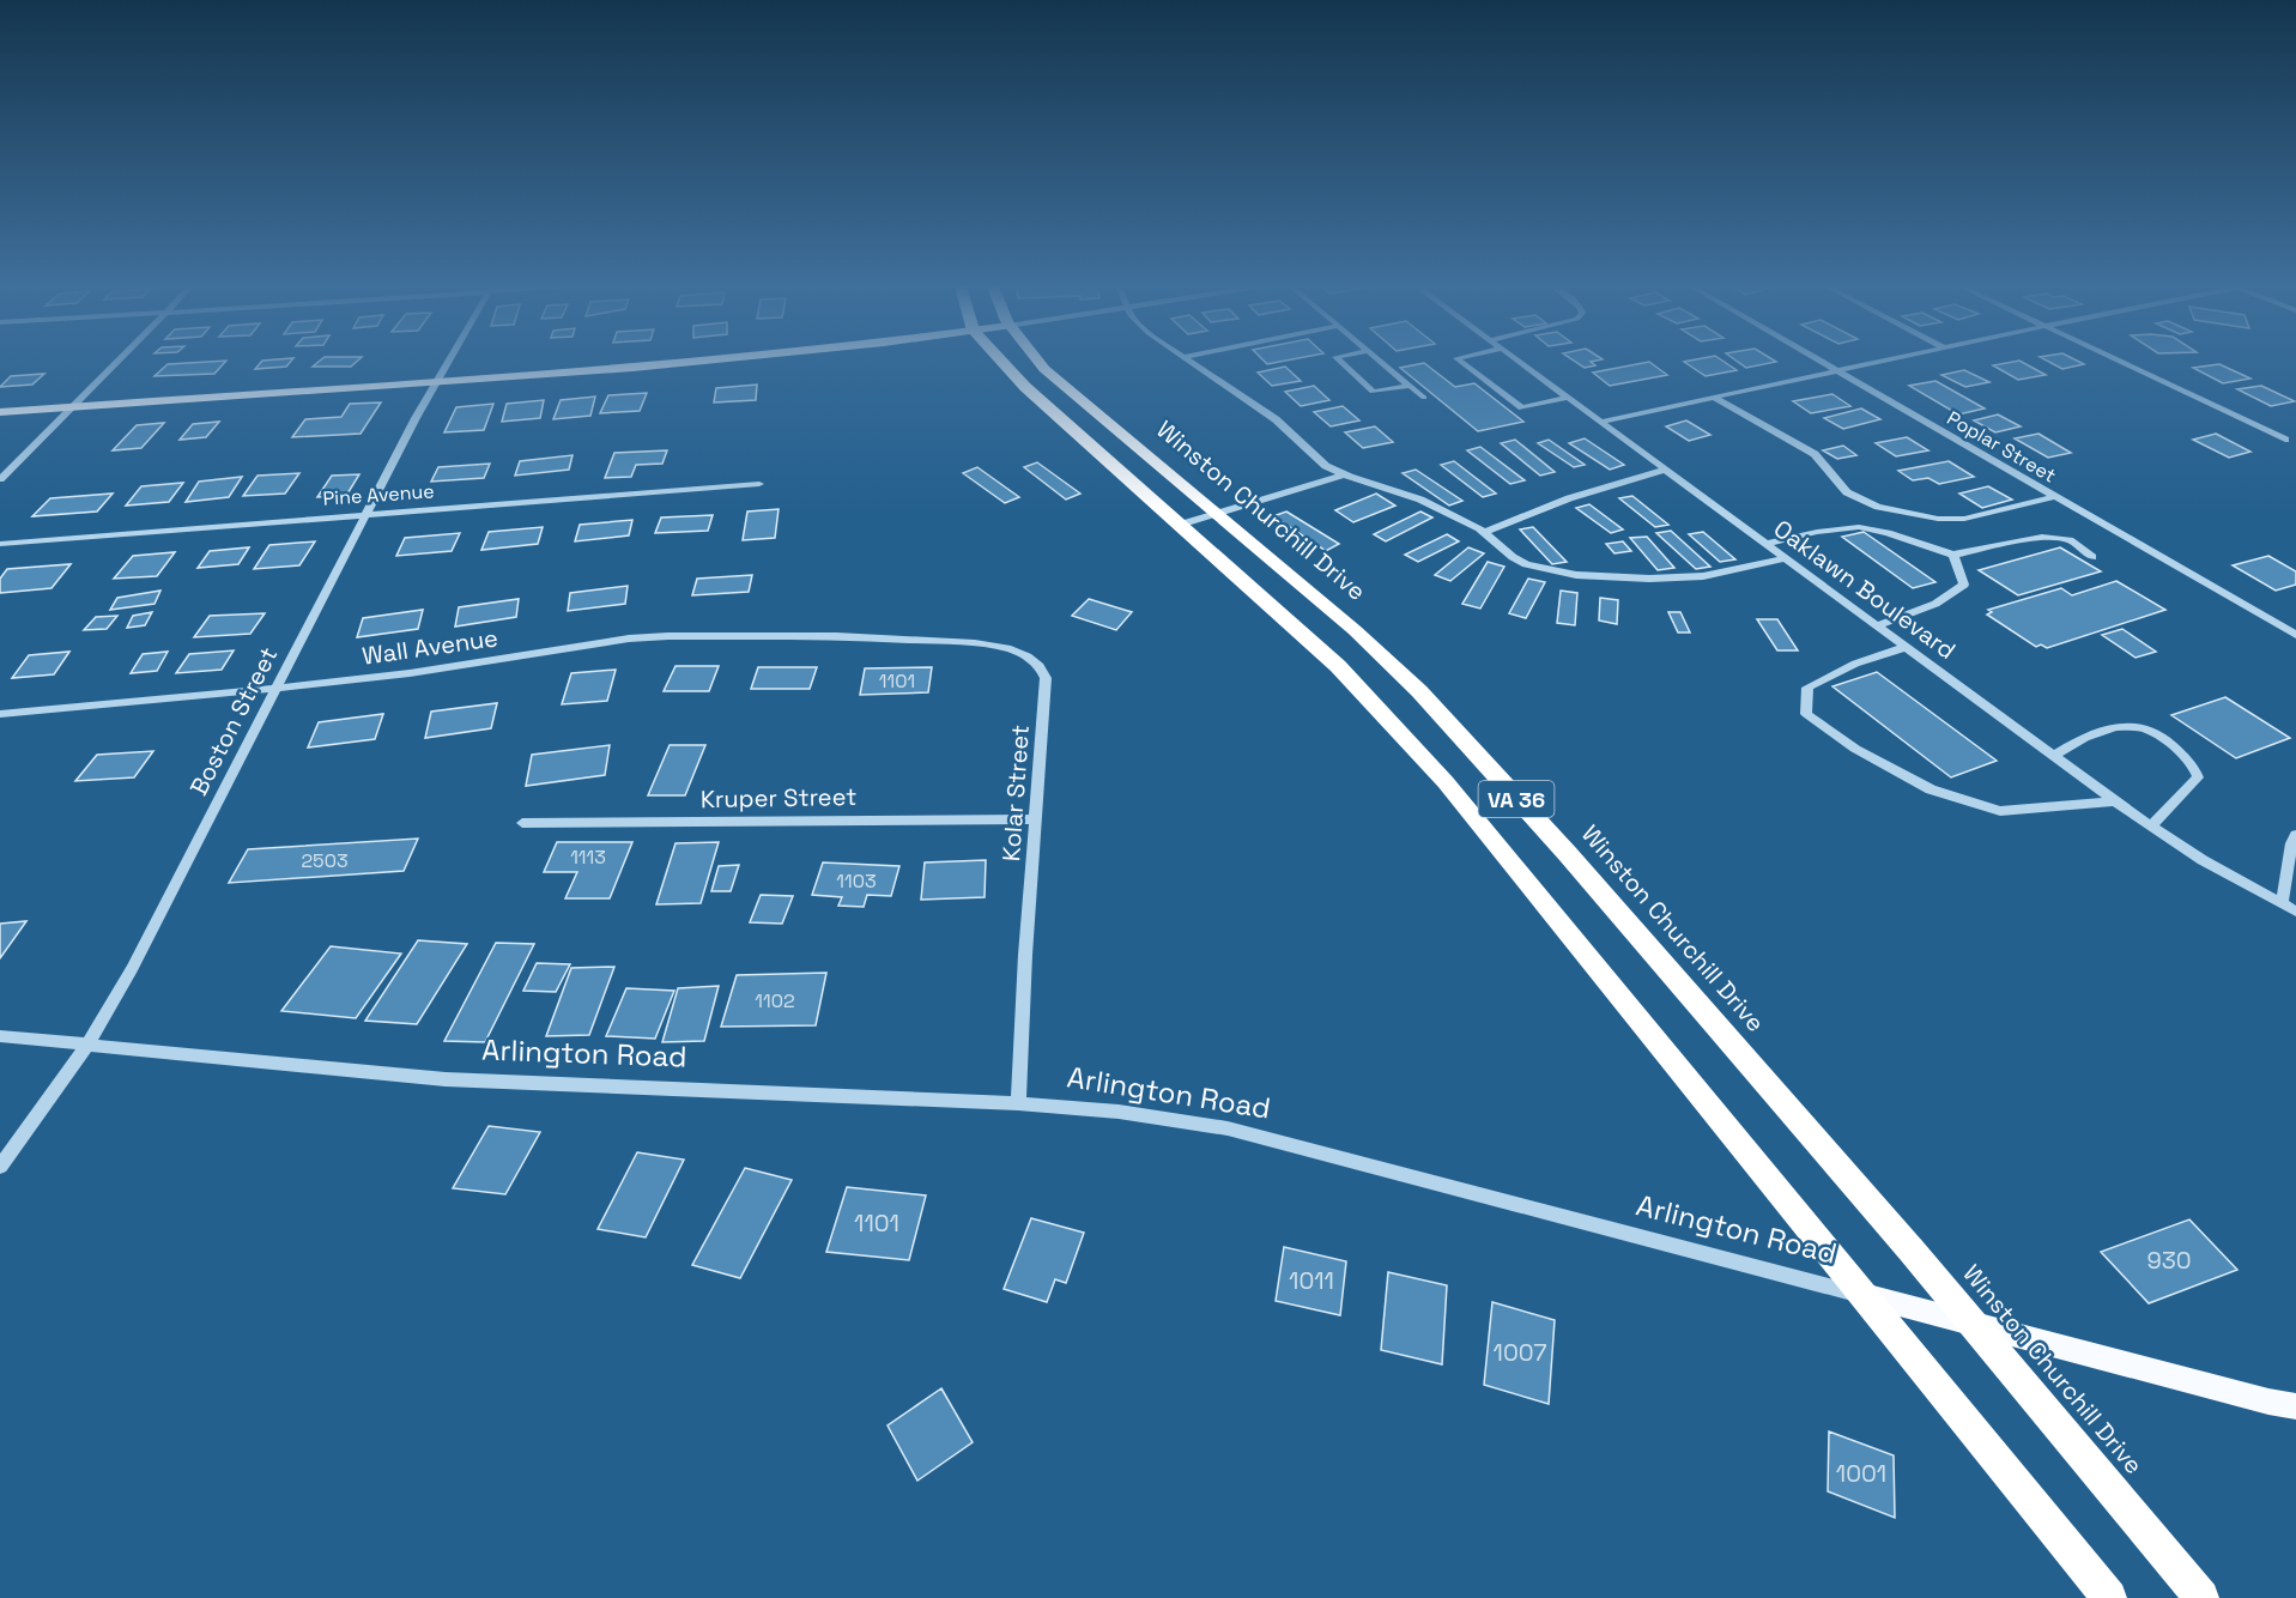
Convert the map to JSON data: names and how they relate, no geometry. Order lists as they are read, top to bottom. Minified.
{"streets":{"highway":["Winston Churchill Drive","VA 36"],"main road":["Arlington Road"],"street":["Poplar Street","Pine Avenue","Oaklawn Boulevard","Wall Avenue","Boston Street","Kolar Street","Kruper Street"]},"crossings":[["Pine Avenue","Boston Street"],["Winston Churchill Drive","Arlington Road"],["Wall Avenue","Boston Street"],["Wall Avenue","Kolar Street"],["Boston Street","Arlington Road"],["Kolar Street","Kruper Street"],["Kolar Street","Arlington Road"],["VA 36","Arlington Road"]],"house_numbers":["1101","1113","2503","1103","1102","1101","930","1011","1007","1001"]}
